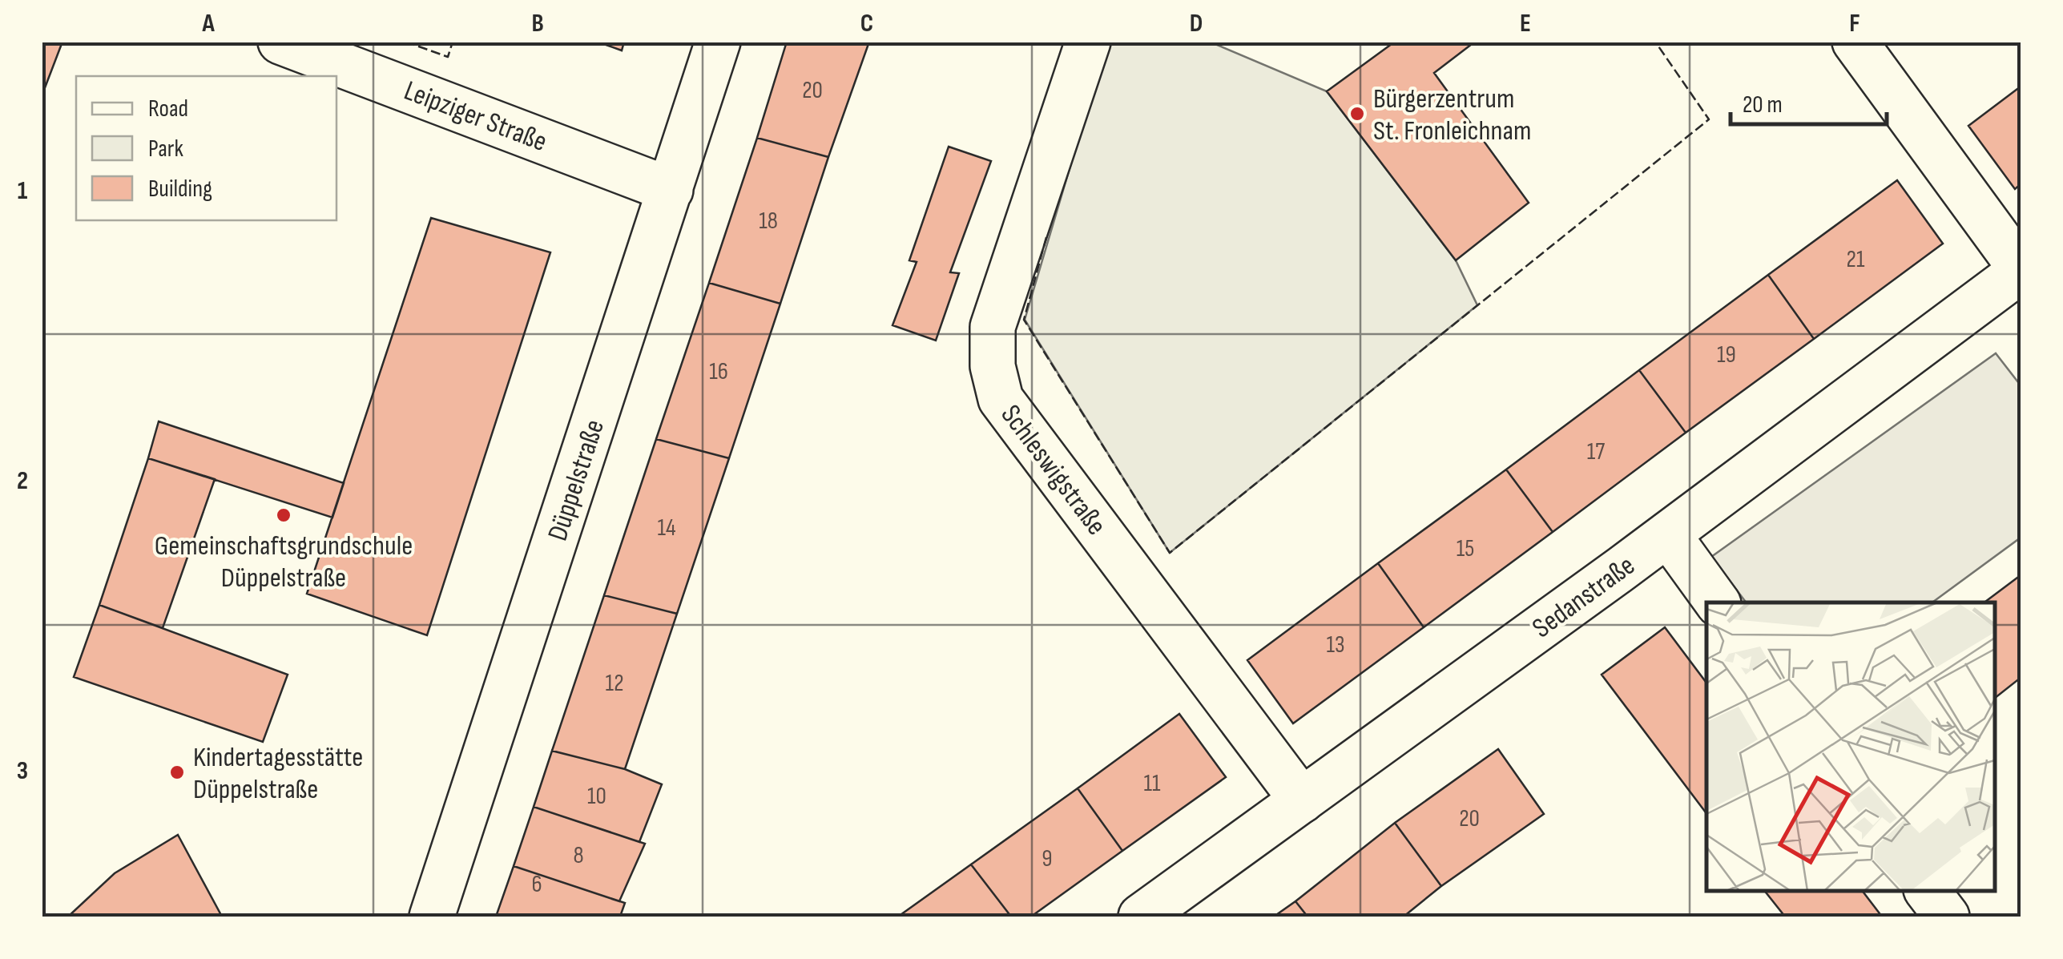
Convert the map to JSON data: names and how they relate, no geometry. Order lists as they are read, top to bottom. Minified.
{"streets":{"street":["Leipziger Straße","Schleswigstraße","Düppelstraße","Sedanstraße"]},"crossings":[["Leipziger Straße","Düppelstraße"],["Schleswigstraße","Sedanstraße"]],"places":["Bürgerzentrum St. Fronleichnam","Gemeinschaftsgrundschule Düppelstraße","Kindertagesstätte Düppelstraße"],"house_numbers":["20","18","21","19","16","17","14","15","13","12","11","10","20","8","9","6"],"legend":["Road","Park","Building"],"scale_bar":"20 m","grid":{"columns":["A","B","C","D","E","F"],"rows":["1","2","3"]}}
